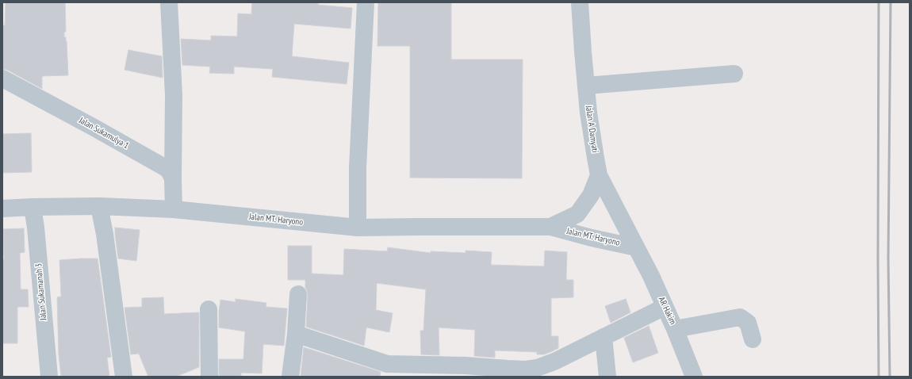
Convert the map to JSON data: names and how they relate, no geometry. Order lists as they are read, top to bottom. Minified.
{"streets":{"street":["Jalan A Damyati","Jalan Sukamulya 1","Jalan MT. Haryono","Jalan Sukamanah 3","AR Hakim"]},"crossings":[["Jalan A Damyati","Jalan MT. Haryono"],["Jalan A Damyati","AR Hakim"],["Jalan MT. Haryono","Jalan Sukamanah 3"],["Jalan MT. Haryono","AR Hakim"]]}
